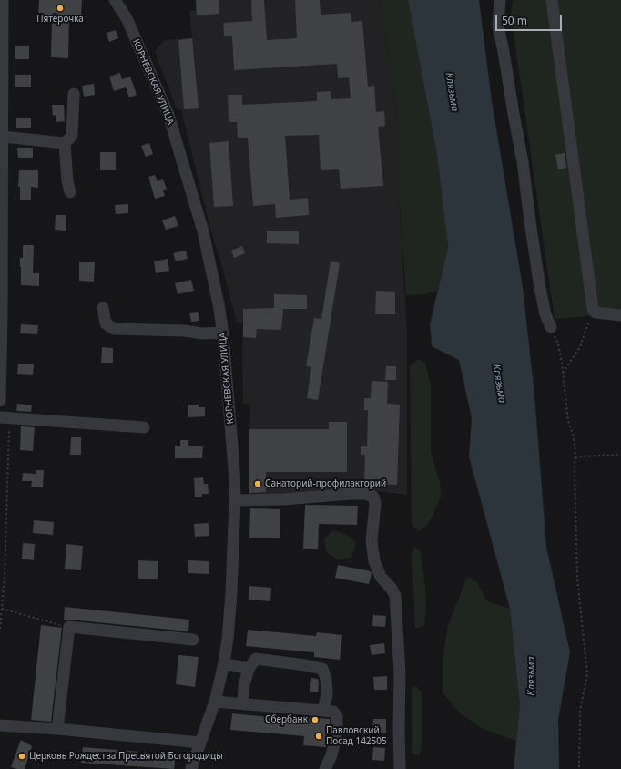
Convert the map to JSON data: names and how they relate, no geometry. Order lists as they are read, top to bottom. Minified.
{"streets":{"street":["КОРНЕВСКАЯ УЛИЦА"]},"water":["Клязьма"],"places":["Пятёрочка","Санаторий-профилакторий","Сбербанк","Павловский Посад 142505","Церковь Рождества Пресвятой Богородицы"],"scale_bar":"50 m"}
